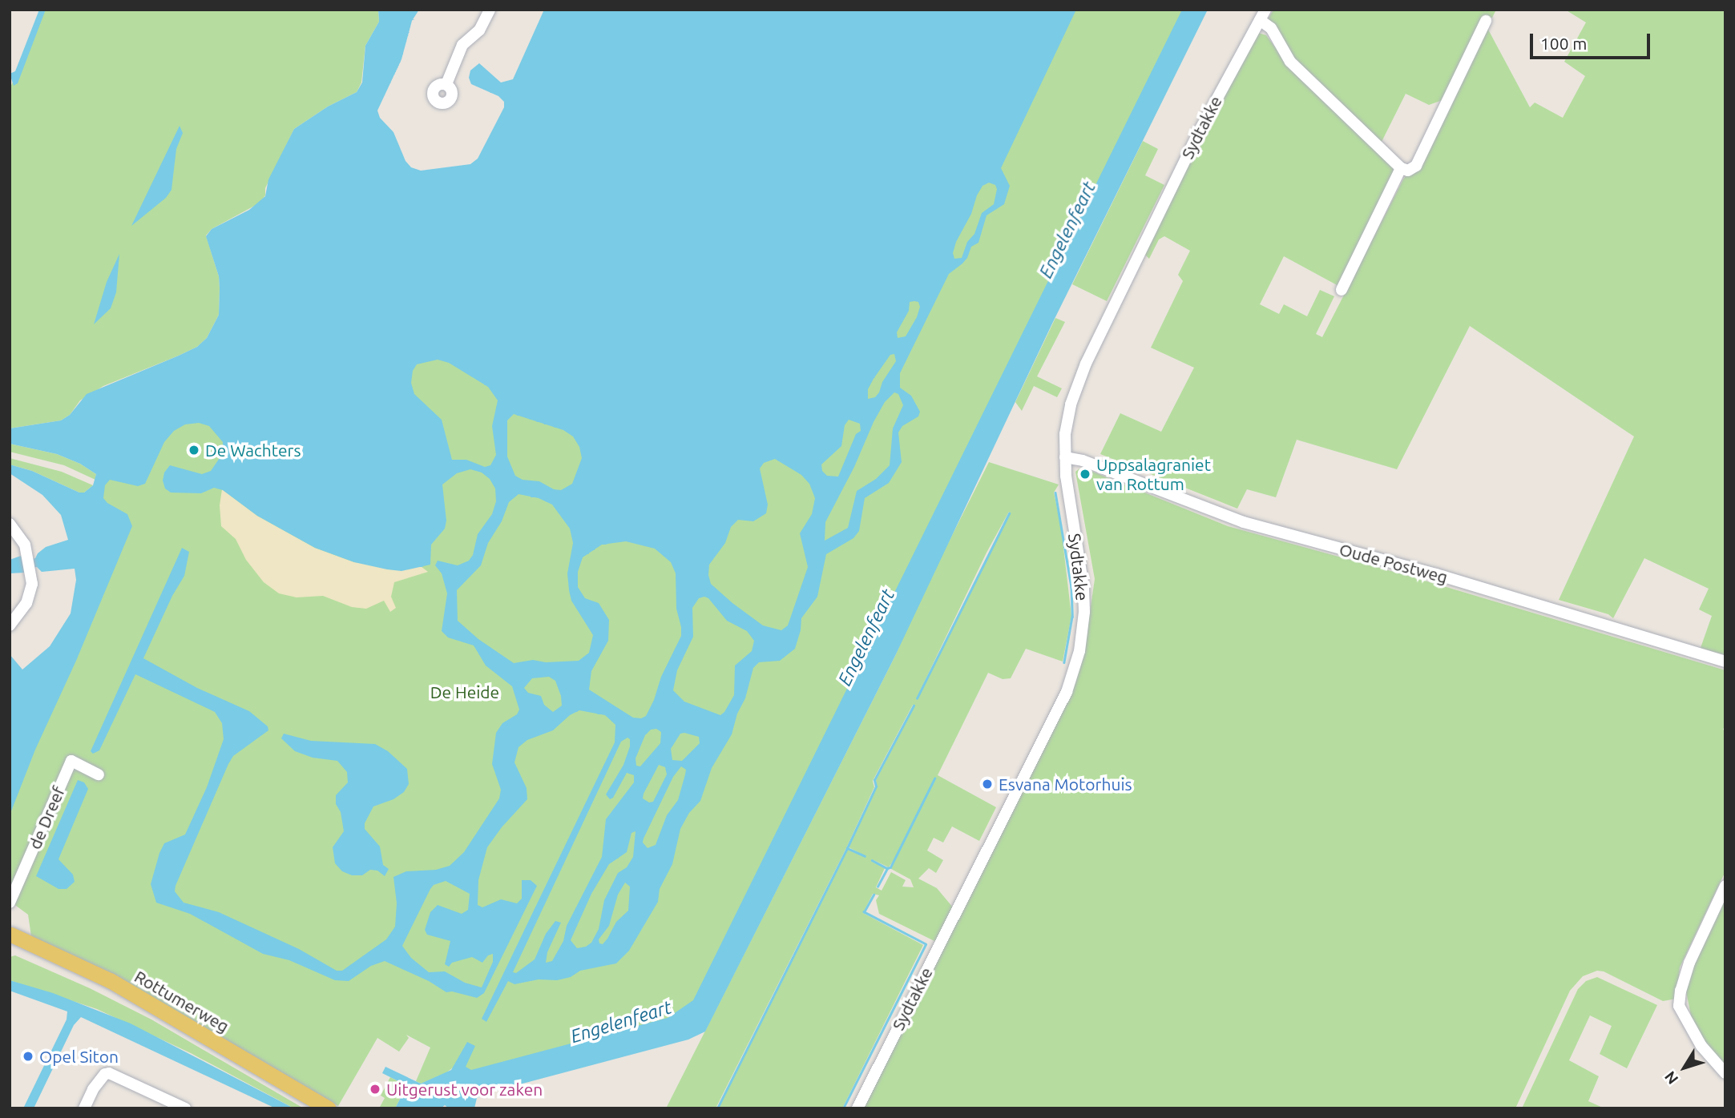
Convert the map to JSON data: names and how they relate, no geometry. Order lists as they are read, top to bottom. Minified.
{"streets":{"main road":["Rottumerweg"],"street":["Sydtakke","Oude Postweg","de Dreef"]},"crossings":[["Sydtakke","Oude Postweg"]],"water":["Engelenfeart"],"parks":["De Heide"],"places":["De Wachters","Uppsalagraniet van Rottum","Esvana Motorhuis","Opel Siton","Uitgerust voor zaken"],"scale_bar":"100 m","north":"bottom left"}
